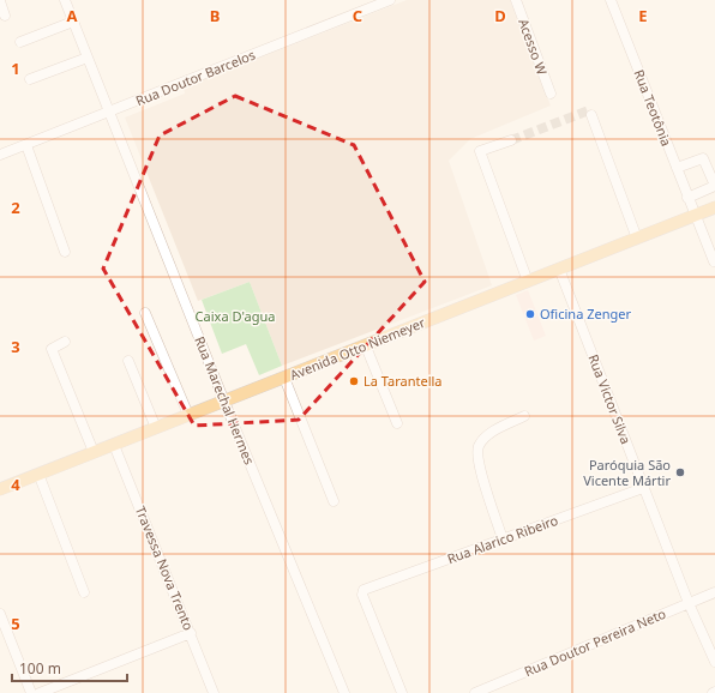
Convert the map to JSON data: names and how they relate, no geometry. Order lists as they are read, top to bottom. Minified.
{"streets":{"main road":["Avenida Otto Niemeyer"],"street":["Acesso W","Rua Doutor Barcelos","Rua Teotônia","Rua Victor Silva","Rua Marechal Hermes","Rua Alarico Ribeiro","Travessa Nova Trento","Rua Doutor Pereira Neto"]},"crossings":[["Rua Doutor Barcelos","Rua Marechal Hermes"],["Rua Teotônia","Avenida Otto Niemeyer"],["Avenida Otto Niemeyer","Rua Victor Silva"],["Avenida Otto Niemeyer","Rua Marechal Hermes"],["Avenida Otto Niemeyer","Travessa Nova Trento"],["Rua Victor Silva","Rua Alarico Ribeiro"],["Rua Victor Silva","Rua Doutor Pereira Neto"]],"parks":["Caixa D'agua"],"places":["Oficina Zenger","La Tarantella","Paróquia São Vicente Mártir"],"scale_bar":"100 m","grid":{"columns":["A","B","C","D","E"],"rows":["1","2","3","4","5"]}}
